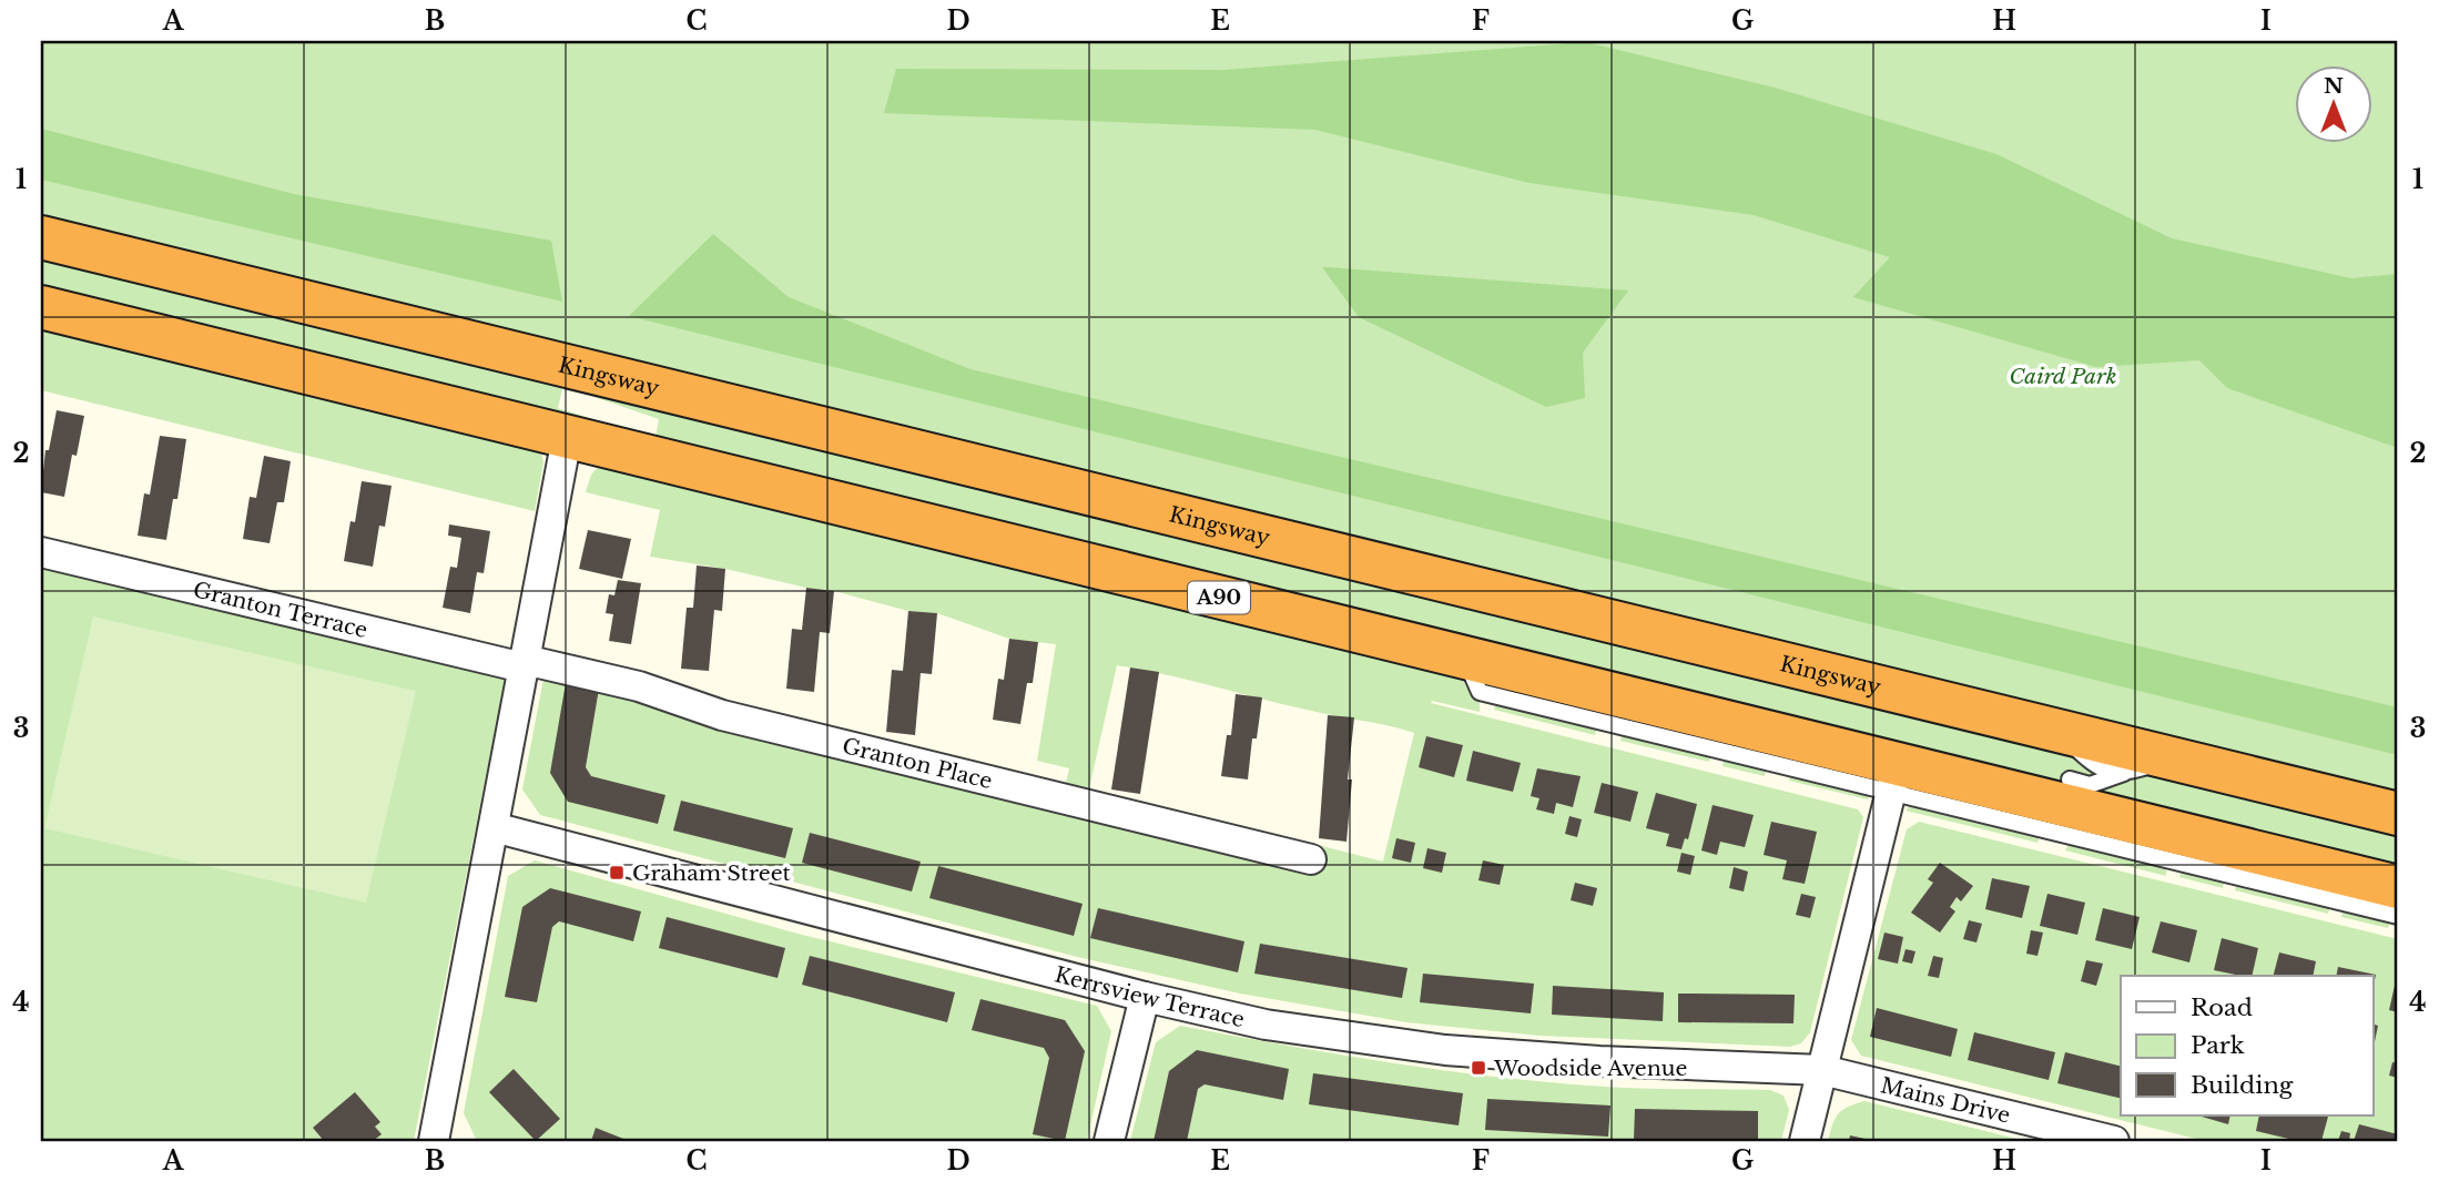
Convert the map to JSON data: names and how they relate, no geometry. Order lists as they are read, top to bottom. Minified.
{"streets":{"highway":["Kingsway","A90"],"street":["Granton Terrace","Granton Place","Kerrsview Terrace","Mains Drive"]},"crossings":[["Granton Terrace","Granton Place"],["Kerrsview Terrace","Mains Drive"]],"parks":["Caird Park"],"places":{"transit":["Graham Street","Woodside Avenue"]},"legend":["Road","Park","Building"],"north":"top","grid":{"columns":["A","B","C","D","E","F","G","H","I"],"rows":["1","2","3","4"]}}
